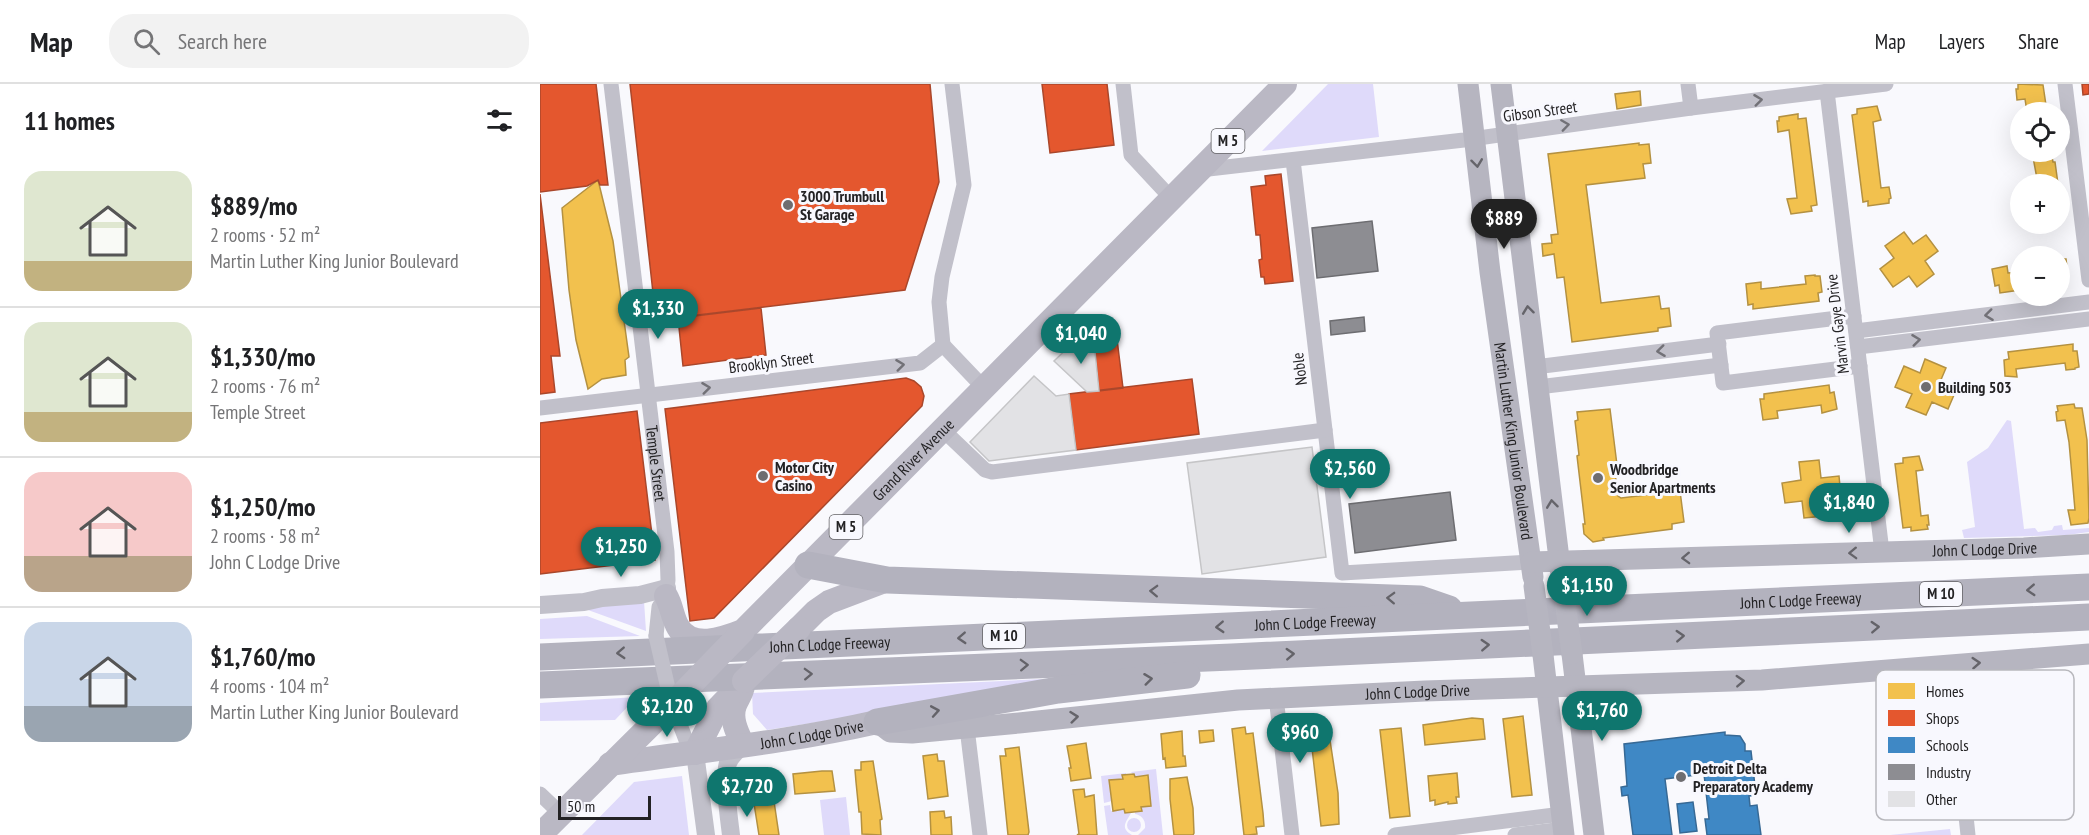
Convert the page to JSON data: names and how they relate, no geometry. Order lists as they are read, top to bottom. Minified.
{"streets":{"highway":["M 10","John C Lodge Freeway"],"main road":["M 5","Martin Luther King Junior Boulevard","Grand River Avenue","John C Lodge Drive"],"street":["Gibson Street","Marvin Gaye Drive","Brooklyn Street","Noble","Temple Street"]},"crossings":[["Gibson Street","Marvin Gaye Drive"],["Gibson Street","Noble"],["Gibson Street","Martin Luther King Junior Boulevard"],["Gibson Street","Grand River Avenue"],["Marvin Gaye Drive","John C Lodge Drive"],["Brooklyn Street","Temple Street"],["Noble","John C Lodge Drive"],["Martin Luther King Junior Boulevard","John C Lodge Drive"],["Grand River Avenue","Temple Street"],["Grand River Avenue","John C Lodge Drive"],["Temple Street","John C Lodge Drive"]],"one_way":["Gibson Street","Brooklyn Street"],"places":["3000 Trumbull St Garage","Building 503","Motor City Casino","Woodbridge Senior Apartments","Detroit Delta Preparatory Academy"],"legend":["Homes","Shops","Schools","Industry","Other"],"scale_bar":"50 m","page":{"header":"Map","search":"Search here","nav":["Map","Layers","Share"],"heading":"11 homes","map_buttons":["+","−"],"list":[{"name":"$889/mo","note":"2 rooms · 52 m² · Martin Luther King Junior Boulevard"},{"name":"$1,330/mo","note":"2 rooms · 76 m² · Temple Street"},{"name":"$1,250/mo","note":"2 rooms · 58 m² · John C Lodge Drive"},{"name":"$1,760/mo","note":"4 rooms · 104 m² · Martin Luther King Junior Boulevard"}],"price":["$889","$1,330","$1,040","$2,560","$1,840","$1,250","$1,150","$2,120","$1,760","$960","$2,720"],"scale":"50 m"}}
